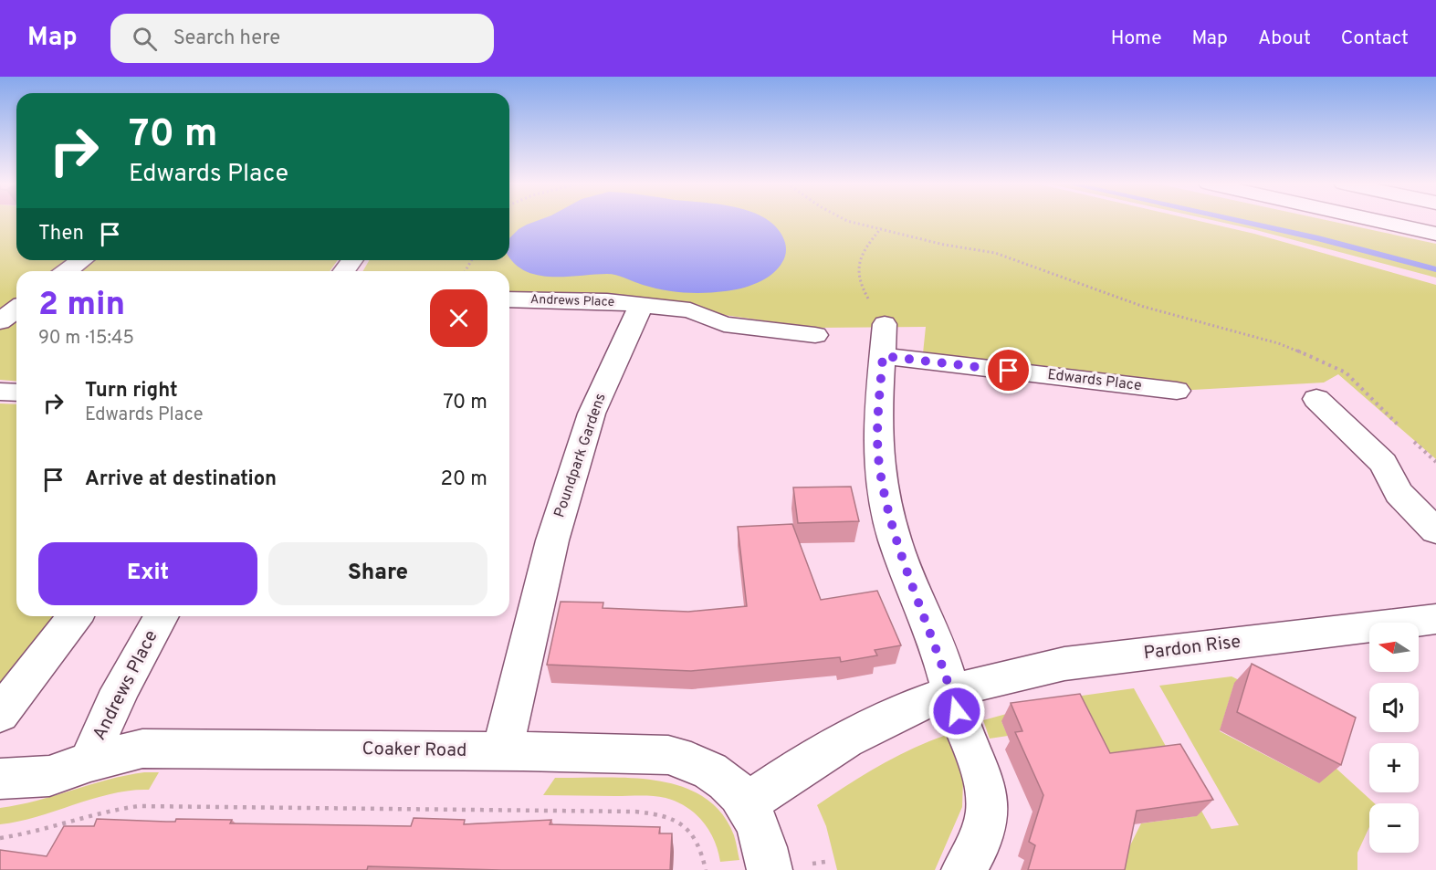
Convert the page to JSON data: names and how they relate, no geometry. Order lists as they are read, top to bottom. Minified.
{"streets":{"main road":["Andrews Place","Edwards Place","Poundpark Gardens","Pardon Rise","Coaker Road"]},"crossings":[["Andrews Place","Poundpark Gardens"],["Andrews Place","Coaker Road"],["Poundpark Gardens","Coaker Road"],["Pardon Rise","Coaker Road"]],"north":"left","page":{"header":"Map","search":"Search here","nav":["Home","Map","About","Contact"],"turn":["70 m","Edwards Place"],"then":"Then","heading":["2 min","90 m · 15:45"],"list":[{"name":"Turn right","note":"Edwards Place","value":"70 m"},{"name":"Arrive at destination","value":"20 m"}],"buttons":["Exit","Share"],"map_buttons":["+","−"]}}
